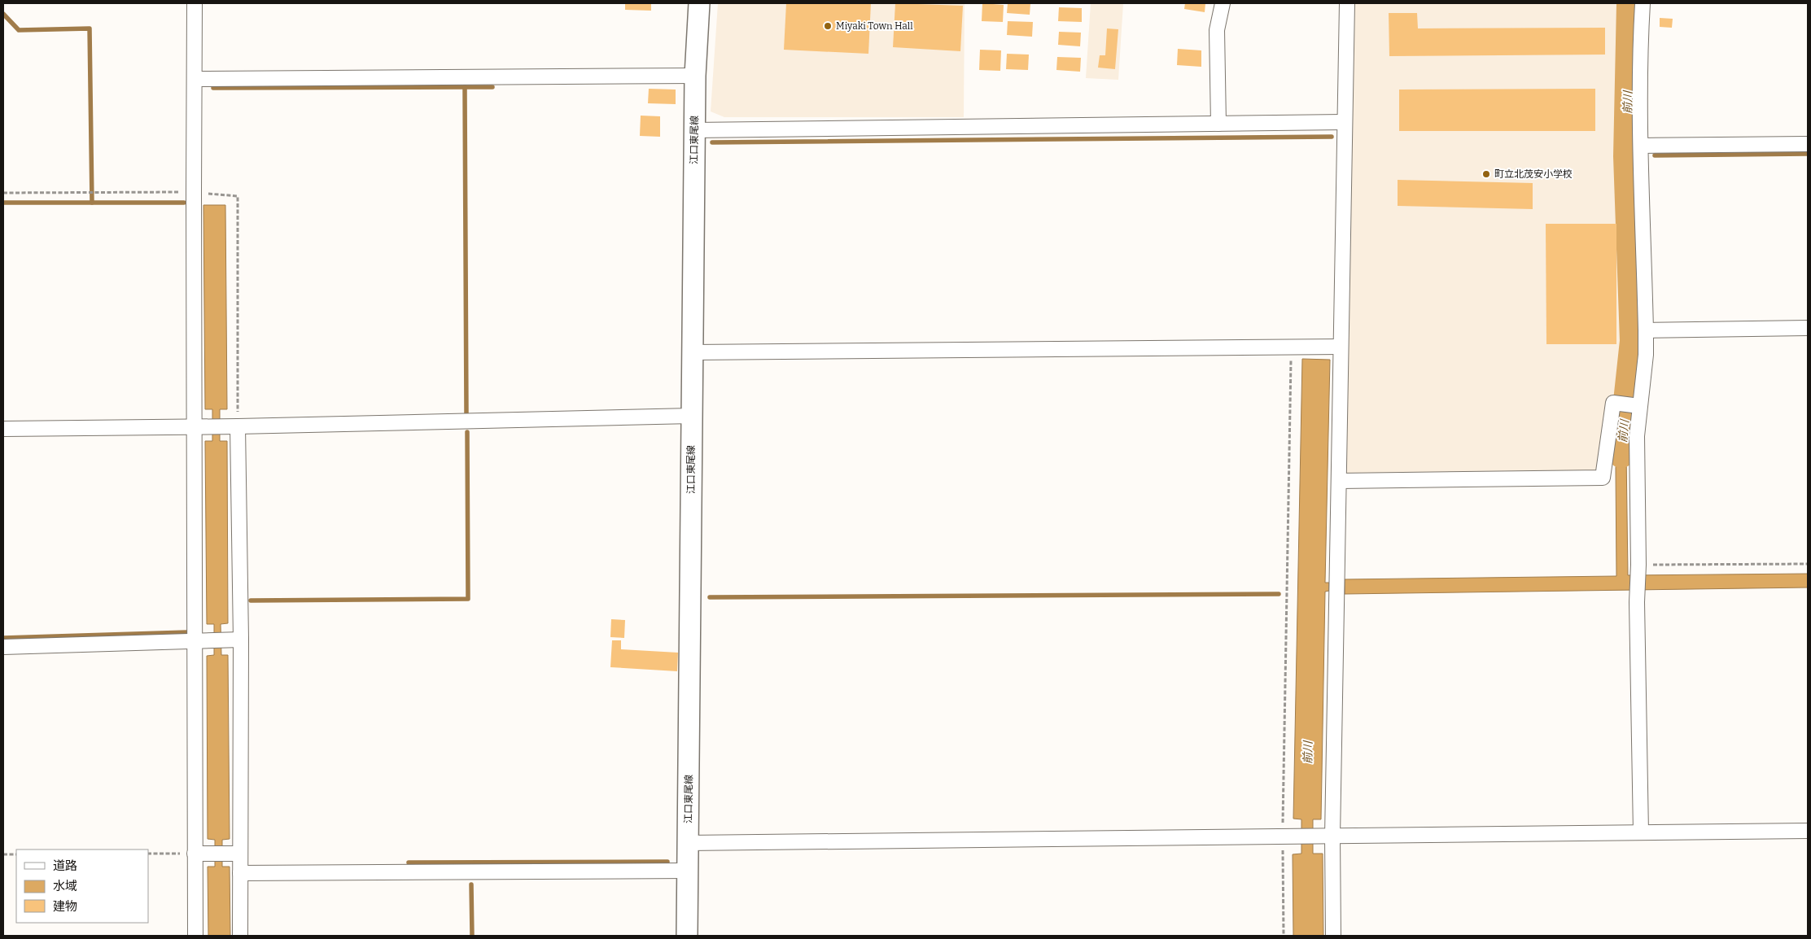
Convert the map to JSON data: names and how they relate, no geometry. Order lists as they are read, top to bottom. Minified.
{"streets":{"main road":["江口東尾線"]},"water":["前川"],"places":["Miyaki Town Hall","町立北茂安小学校"],"legend":["道路","水域","建物"]}
